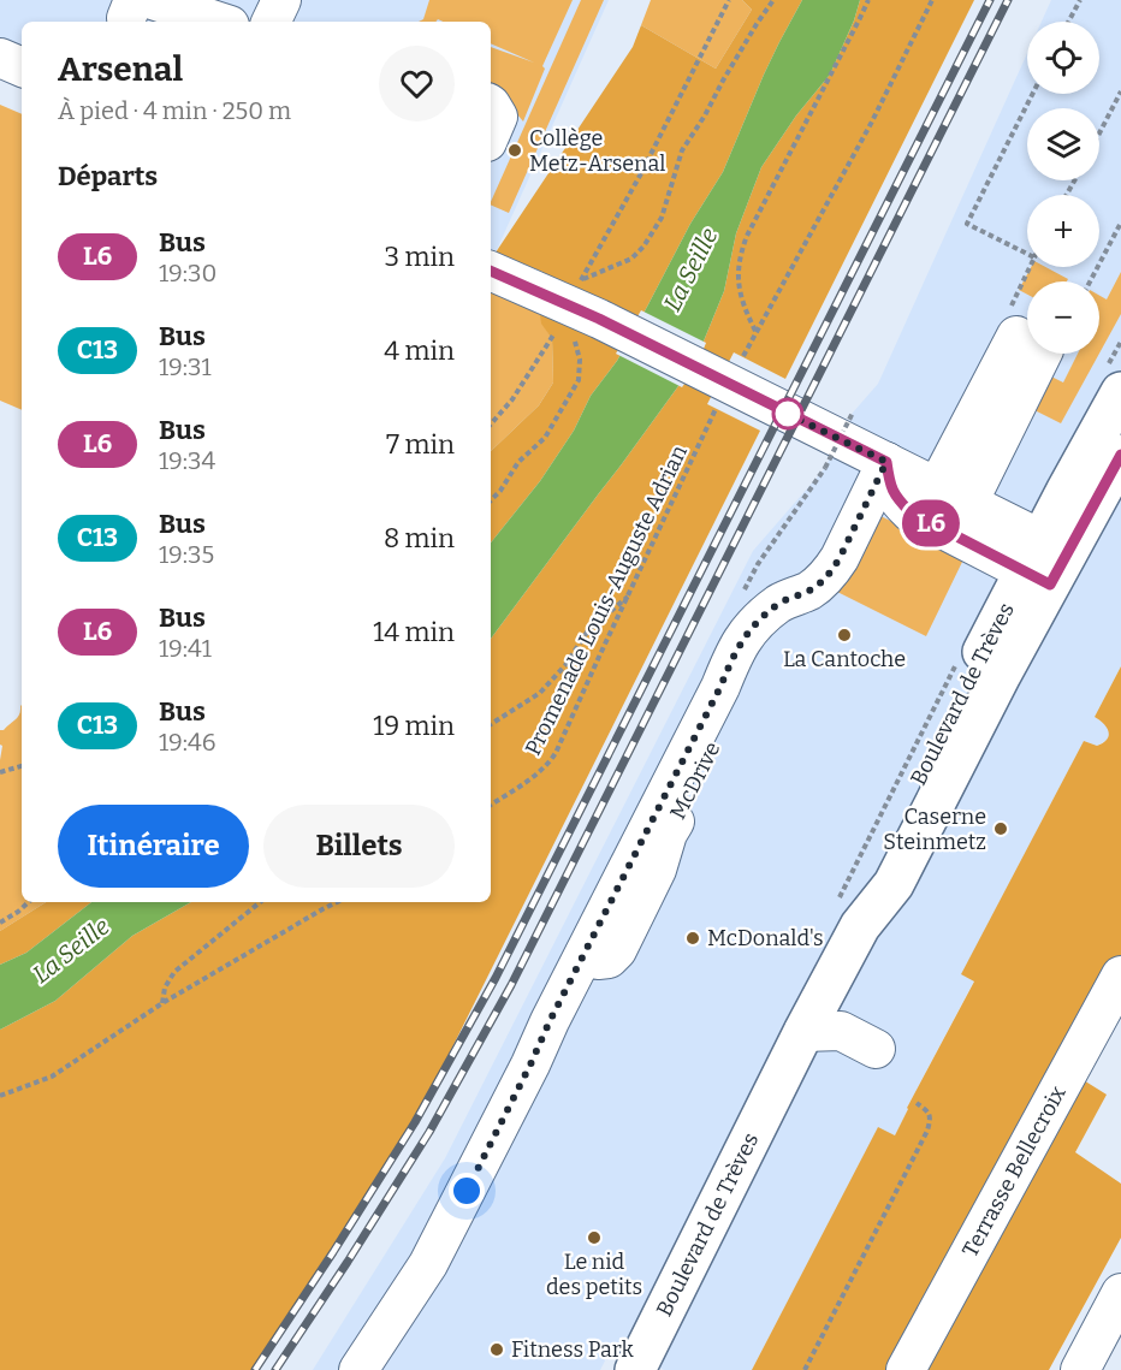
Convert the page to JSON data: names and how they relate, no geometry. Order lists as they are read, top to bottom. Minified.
{"streets":{"main road":["Boulevard de Trèves"],"street":["Terrasse Bellecroix"],"path":["Promenade Louis-Auguste Adrian"]},"water":["La Seille"],"places":["Collège Metz-Arsenal","La Cantoche","Caserne Steinmetz","McDonald's","Le nid des petits","Fitness Park"],"lines":["bus line L6"],"page":{"on_map":"L6","map_buttons":["+","−"],"heading":[["Arsenal","À pied · 4 min · 250 m"],"Départs"],"list":[{"mark":"L6","name":"Bus","note":"19:30","value":"3 min"},{"mark":"C13","name":"Bus","note":"19:31","value":"4 min"},{"mark":"L6","name":"Bus","note":"19:34","value":"7 min"},{"mark":"C13","name":"Bus","note":"19:35","value":"8 min"},{"mark":"L6","name":"Bus","note":"19:41","value":"14 min"},{"mark":"C13","name":"Bus","note":"19:46","value":"19 min"}],"buttons":["Itinéraire","Billets"]}}
